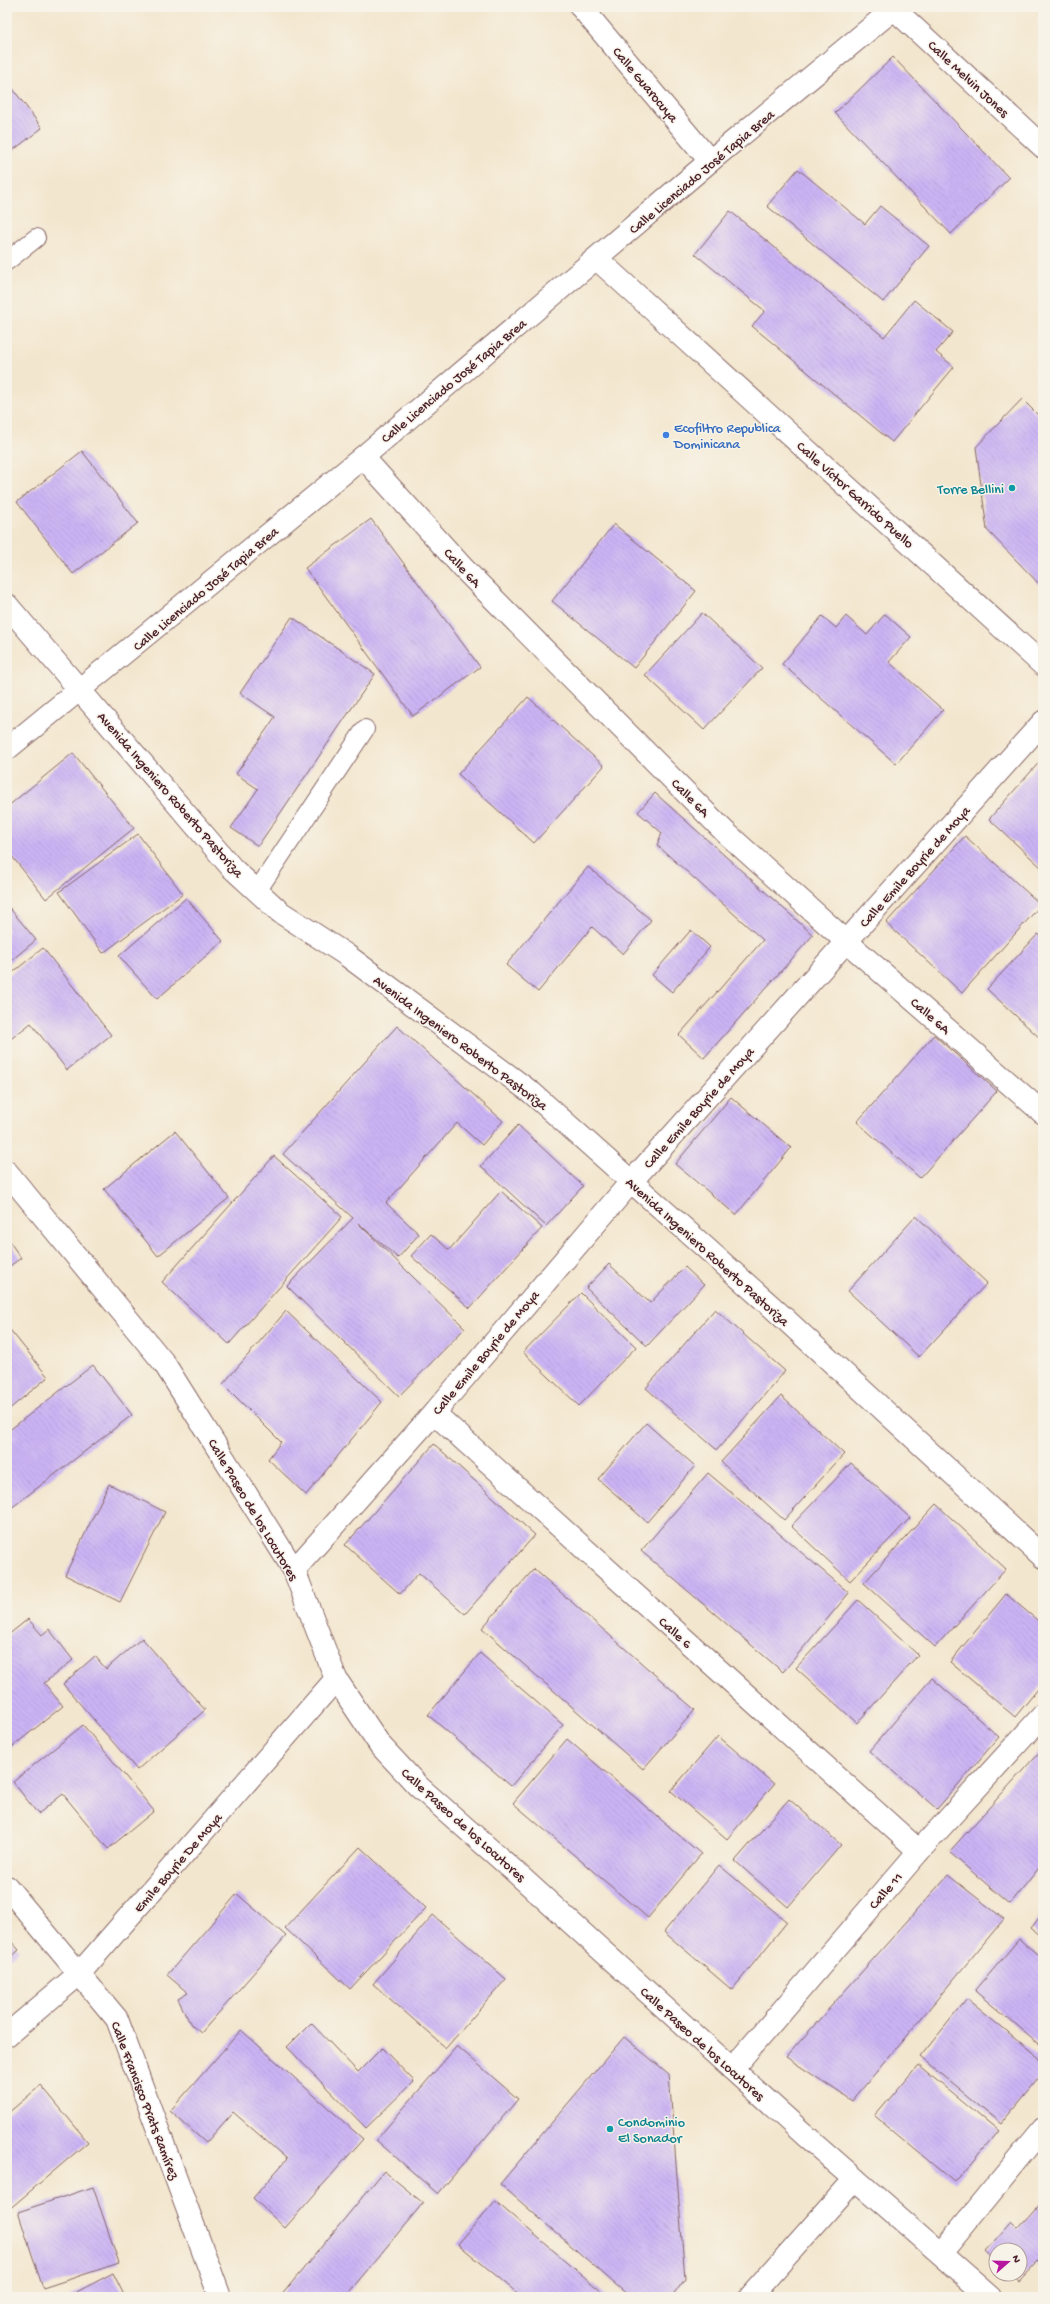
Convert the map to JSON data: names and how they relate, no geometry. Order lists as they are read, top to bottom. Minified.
{"streets":{"street":["Calle Melvin Jones","Calle Guarocuya","Calle Licenciado José Tapia Brea","Calle Víctor Garrido Puello","Calle 6A","Avenida Ingeniero Roberto Pastoriza","Calle Emile Boyrie de Moya","Calle Paseo de los Locutores","Calle 6","Emile Boyrie De Moya","Calle 11","Calle Francisco Prats Ramírez"]},"crossings":[["Calle Melvin Jones","Calle Licenciado José Tapia Brea"],["Calle Guarocuya","Calle Licenciado José Tapia Brea"],["Calle Licenciado José Tapia Brea","Calle Víctor Garrido Puello"],["Calle Licenciado José Tapia Brea","Calle 6A"],["Calle Licenciado José Tapia Brea","Avenida Ingeniero Roberto Pastoriza"],["Calle 6A","Calle Emile Boyrie de Moya"],["Avenida Ingeniero Roberto Pastoriza","Calle Emile Boyrie de Moya"],["Calle Emile Boyrie de Moya","Calle Paseo de los Locutores"],["Calle Emile Boyrie de Moya","Calle 6"],["Calle Paseo de los Locutores","Emile Boyrie De Moya"],["Calle Paseo de los Locutores","Calle 11"],["Calle 6","Calle 11"],["Emile Boyrie De Moya","Calle Francisco Prats Ramírez"]],"places":["Ecofiltro Republica Dominicana","Torre Bellini","Condominio El Sonador"],"north":"right"}
